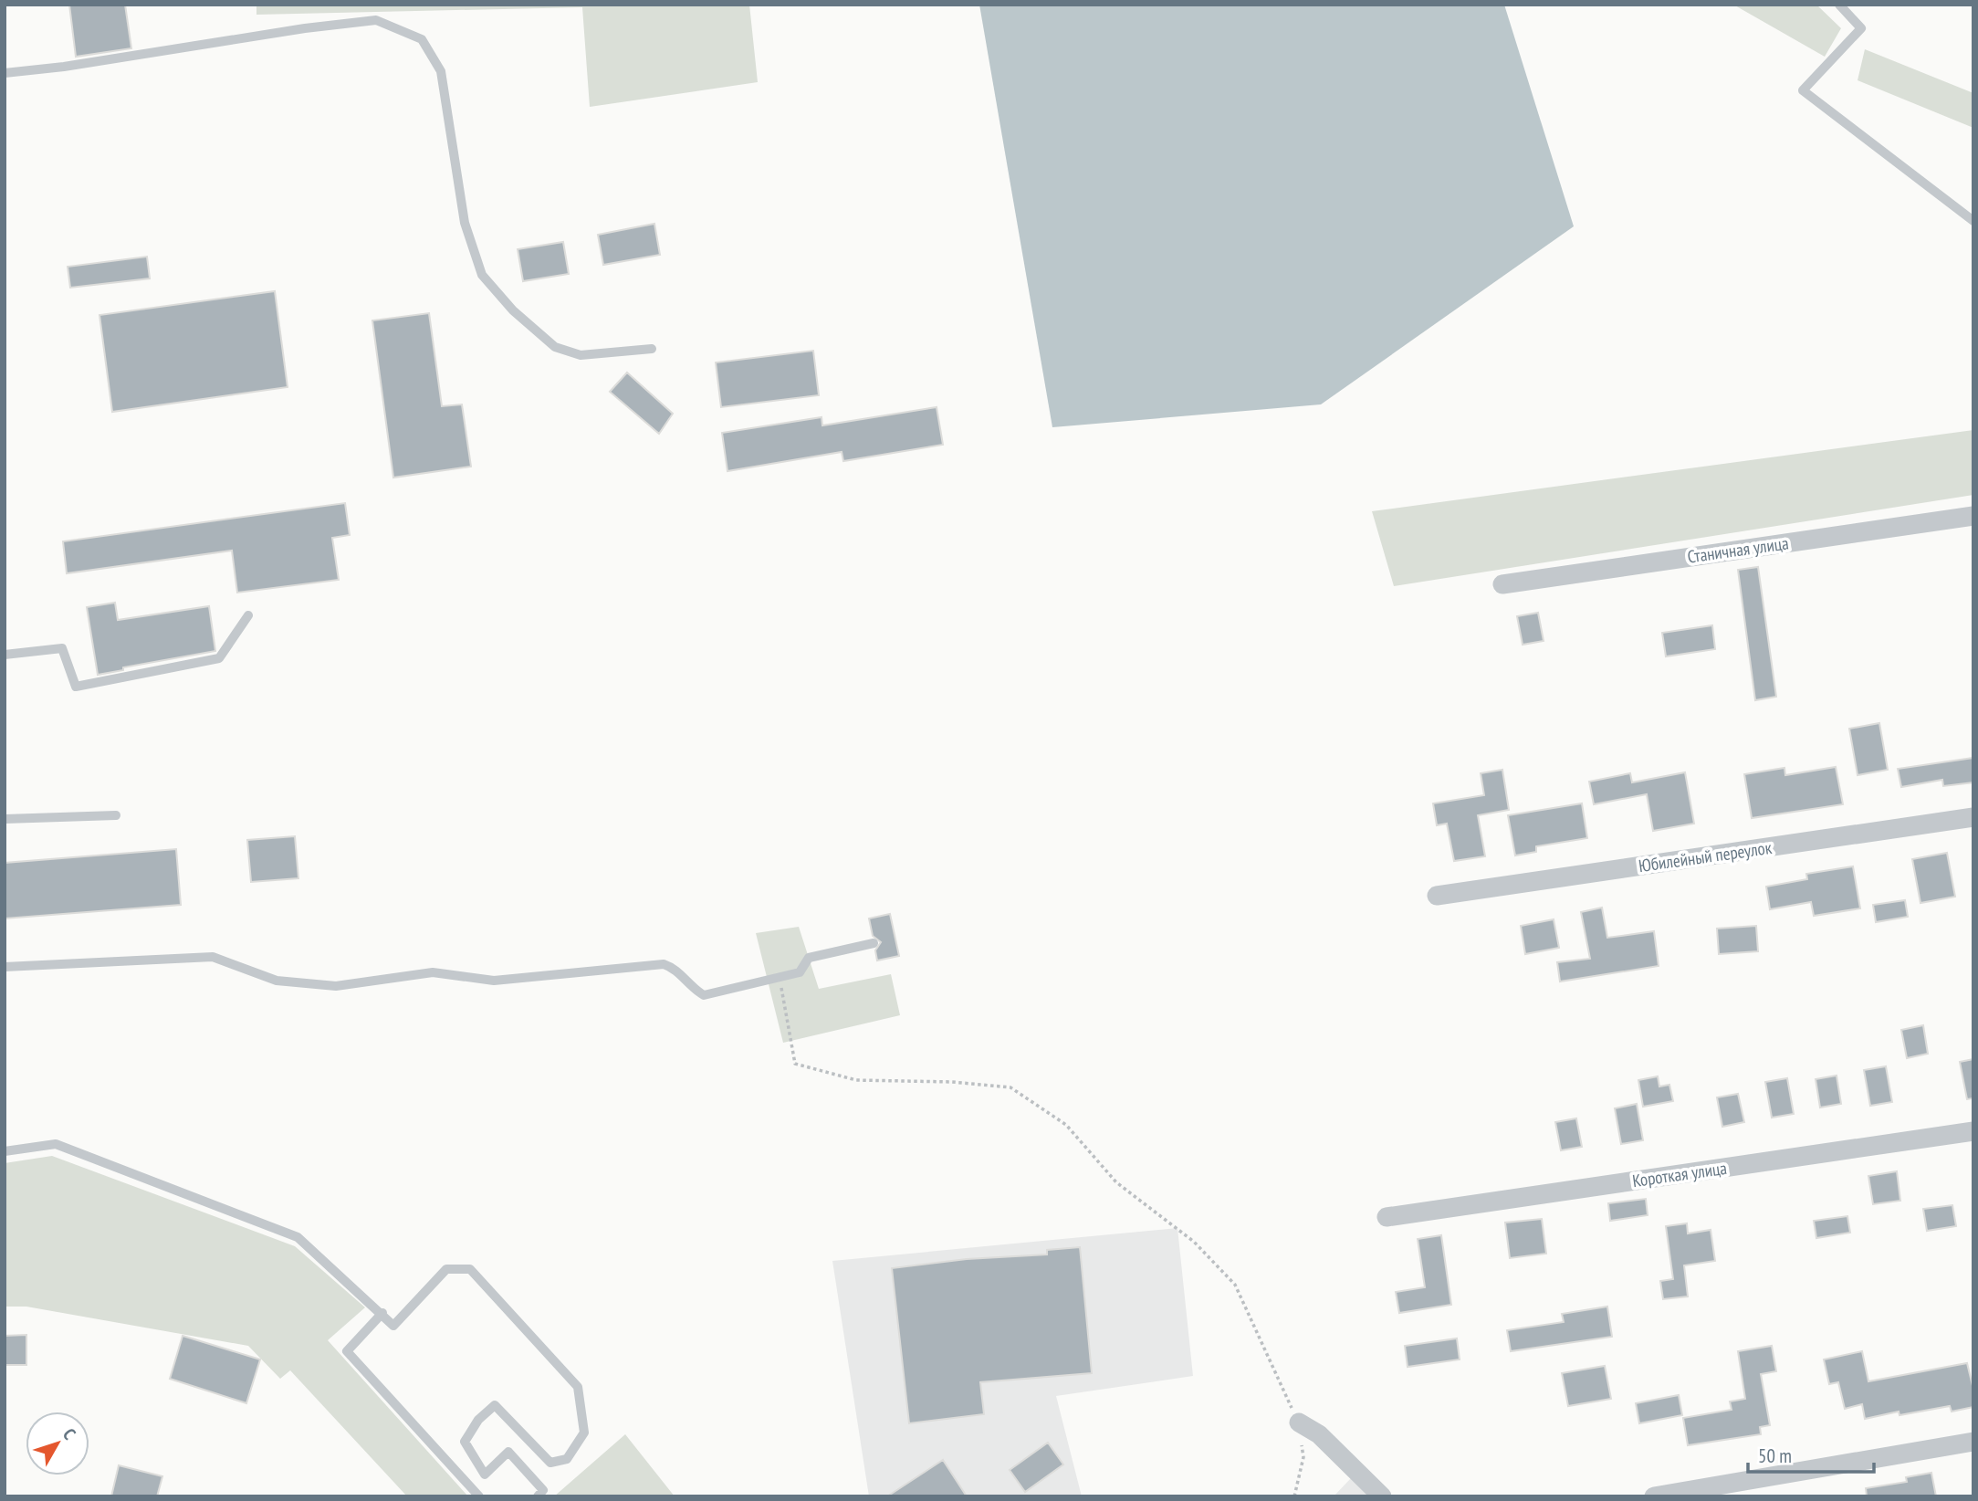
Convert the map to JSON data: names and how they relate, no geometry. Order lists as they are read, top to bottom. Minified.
{"streets":{"street":["Станичная улица","Юбилейный переулок","Короткая улица"]},"scale_bar":"50 m","north":"top right"}
